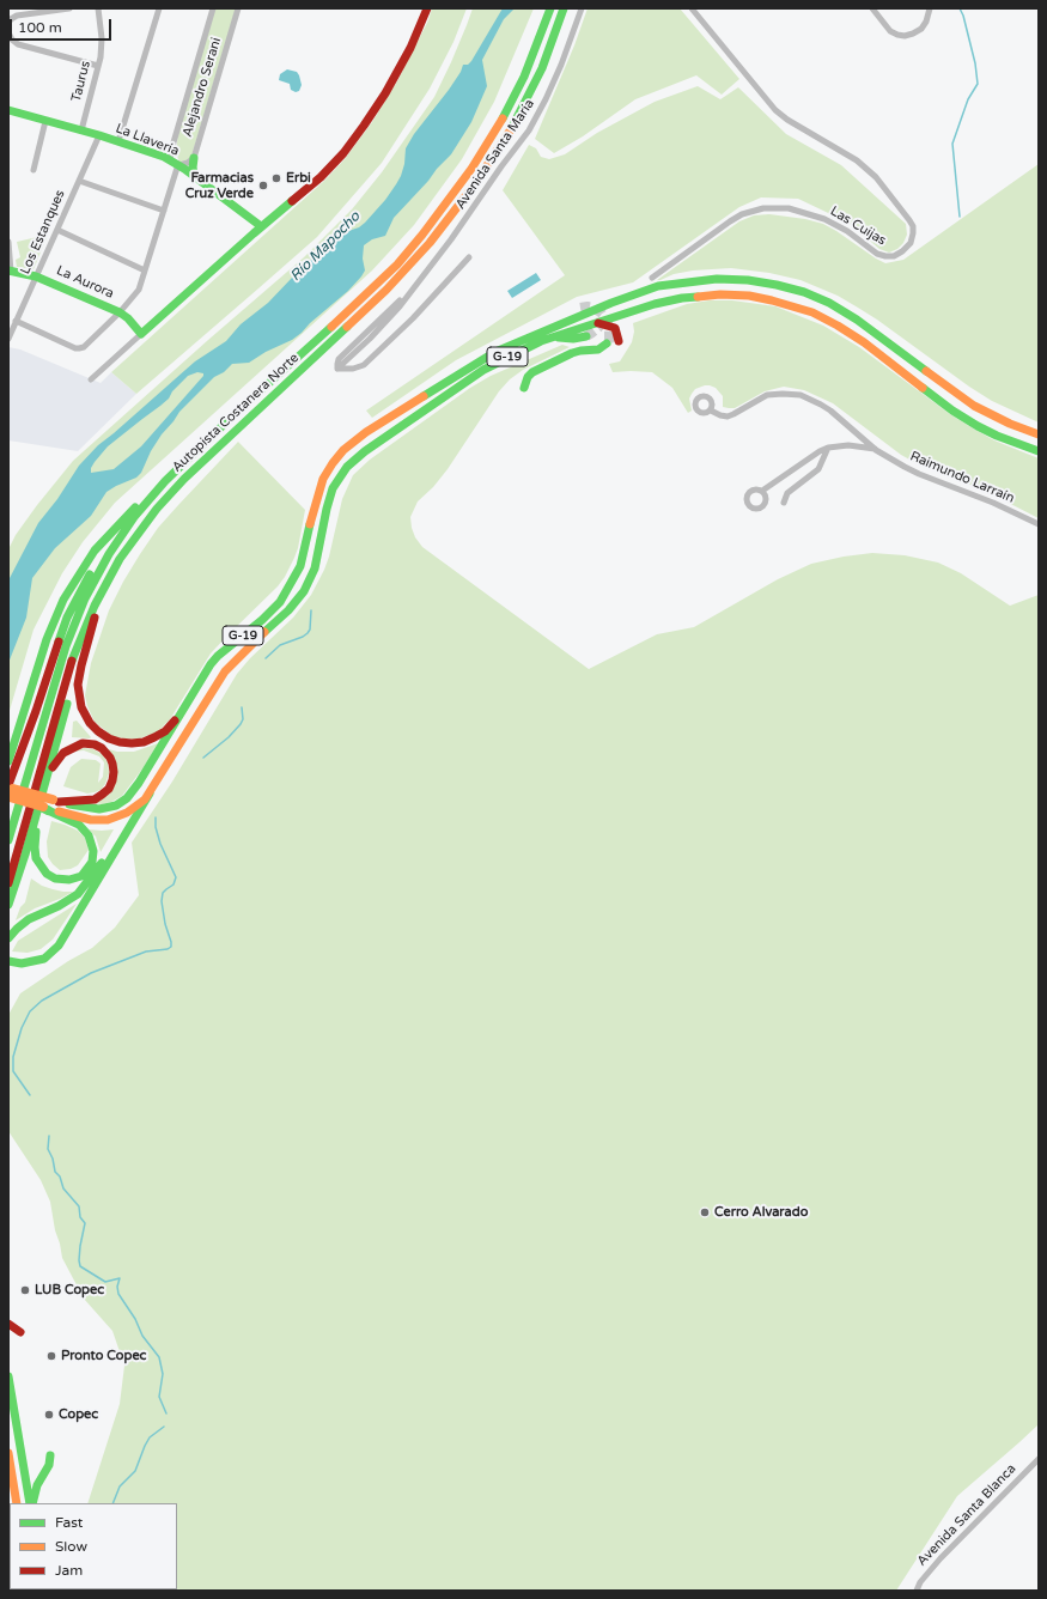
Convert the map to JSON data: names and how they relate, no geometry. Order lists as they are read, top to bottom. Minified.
{"streets":{"main road":["La Llavería","La Aurora","G-19","Autopista Costanera Norte"],"street":["Taurus","Alejandro Serani","Avenida Santa María","Las Cuijas","Los Estanques","Raimundo Larraín","Avenida Santa Blanca"]},"crossings":[["Taurus","La Llavería"],["Alejandro Serani","La Llavería"],["La Llavería","Los Estanques"],["Los Estanques","La Aurora"]],"water":["Río Mapocho"],"places":["Erbi","Farmacias Cruz Verde","Cerro Alvarado","LUB Copec","Pronto Copec","Copec"],"legend":["Fast","Slow","Jam"],"scale_bar":"100 m"}
